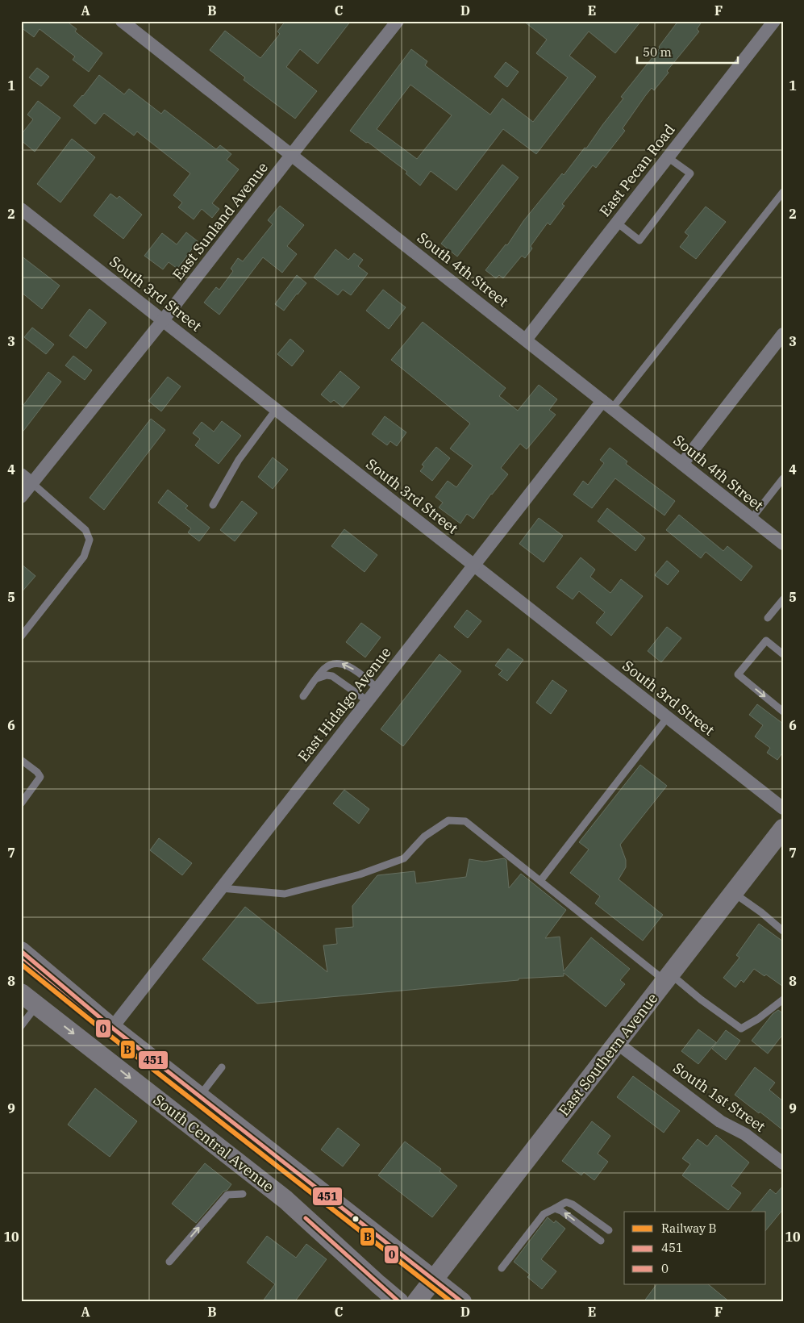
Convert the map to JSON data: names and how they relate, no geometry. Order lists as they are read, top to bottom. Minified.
{"streets":{"main road":["East Southern Avenue","South Central Avenue"],"street":["East Pecan Road","East Sunland Avenue","South 4th Street","South 3rd Street","East Hidalgo Avenue","South 1st Street"]},"crossings":[["East Pecan Road","South 4th Street"],["East Sunland Avenue","South 4th Street"],["East Sunland Avenue","South 3rd Street"],["South 4th Street","East Hidalgo Avenue"],["South 3rd Street","East Hidalgo Avenue"],["East Hidalgo Avenue","South Central Avenue"],["East Southern Avenue","South 1st Street"],["East Southern Avenue","South Central Avenue"]],"lines":["transit line 451","transit line 0","rail line B"],"legend":["Railway B","451","0"],"scale_bar":"50 m","grid":{"columns":["A","B","C","D","E","F"],"rows":["1","2","3","4","5","6","7","8","9","10"]}}
